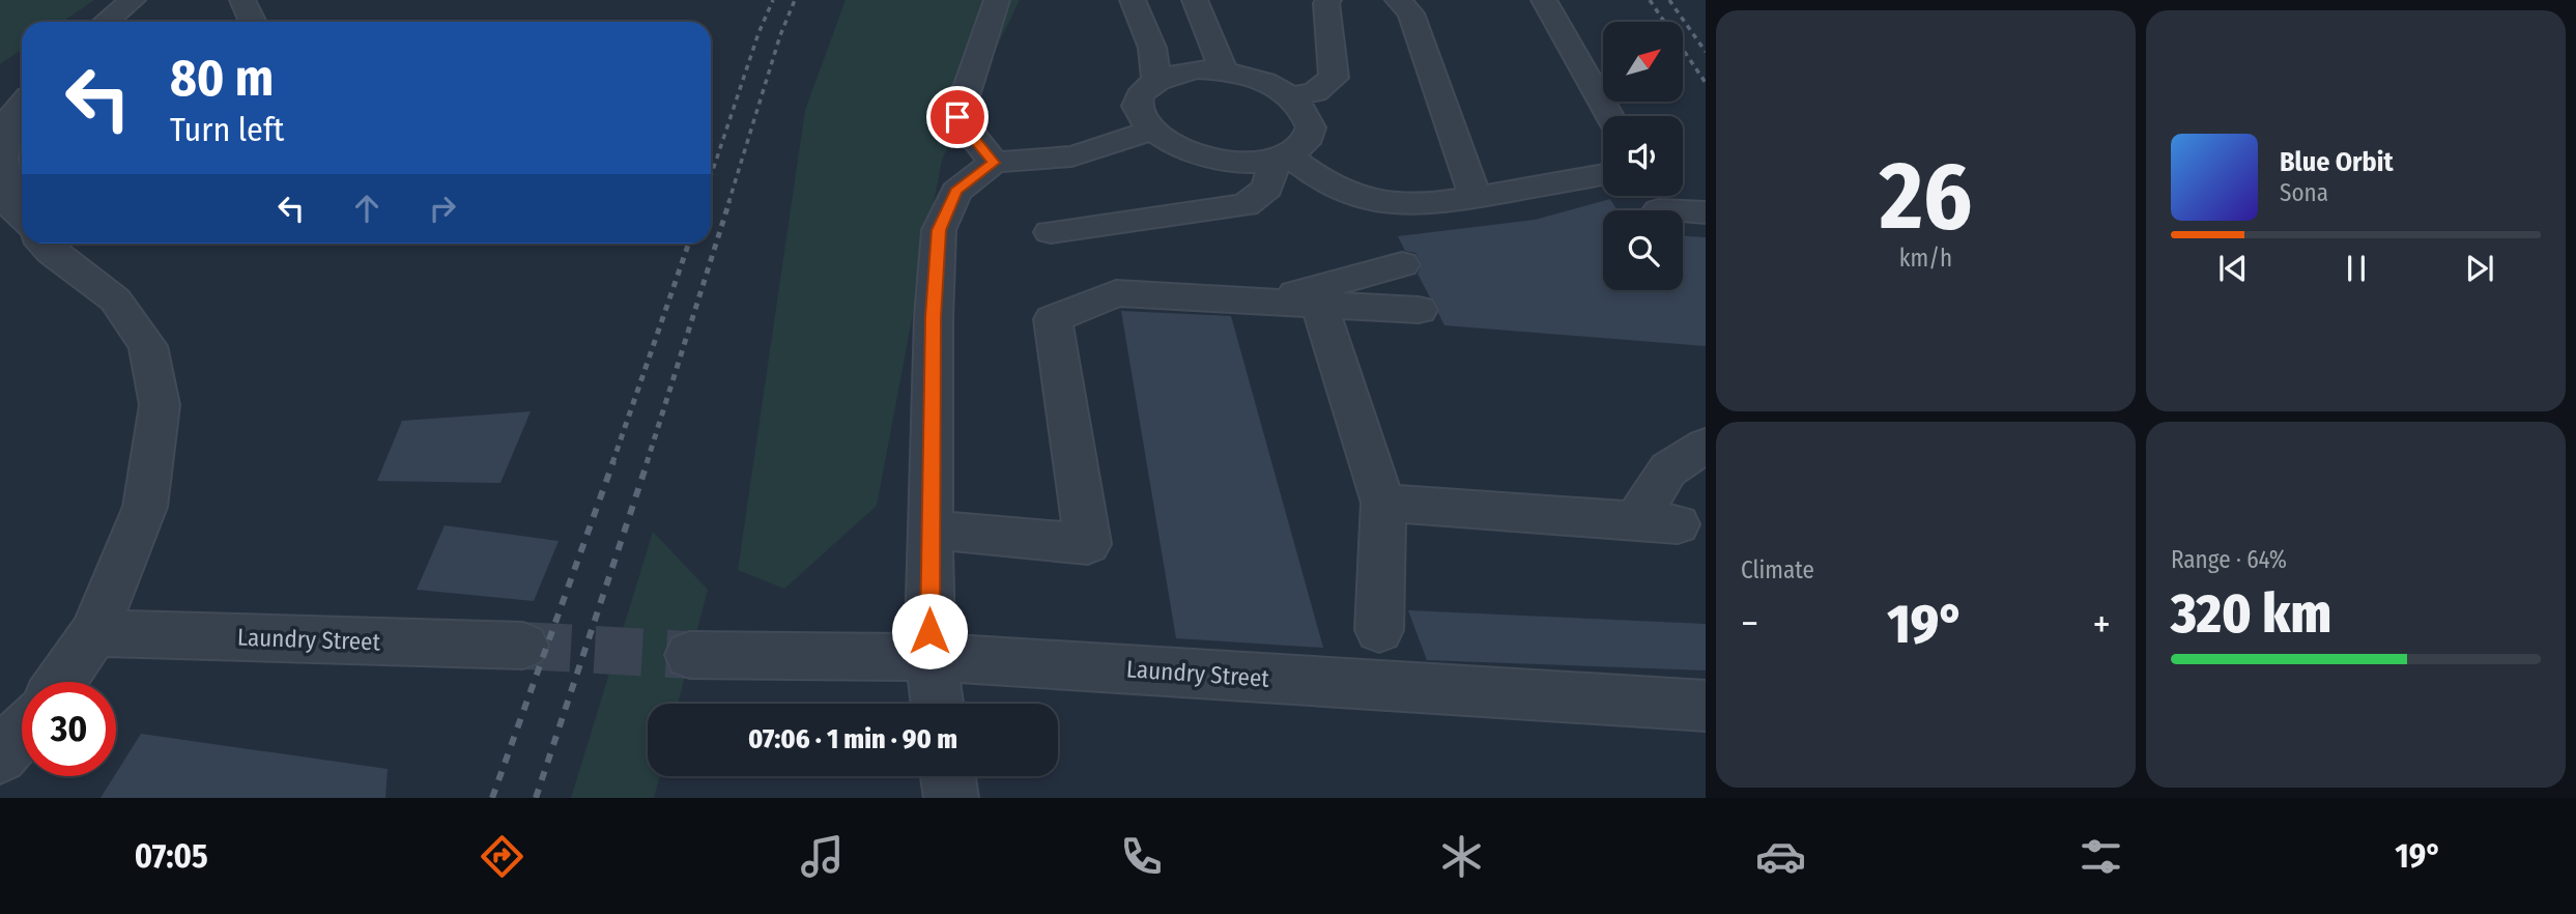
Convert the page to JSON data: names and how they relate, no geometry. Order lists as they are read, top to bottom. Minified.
{"streets":{"street":["Laundry Street"]},"north":"top right","page":{"tile":[["26","km/h"],"Climate",["Range · 64%","320 km"]],"turn":["80 m","Turn left"],"song":["Blue Orbit","Sona"],"heat":["−","19°","+"],"limit":"30","trip":"07:06 · 1 min · 90 m","tabs":["07:05","19°"]}}
